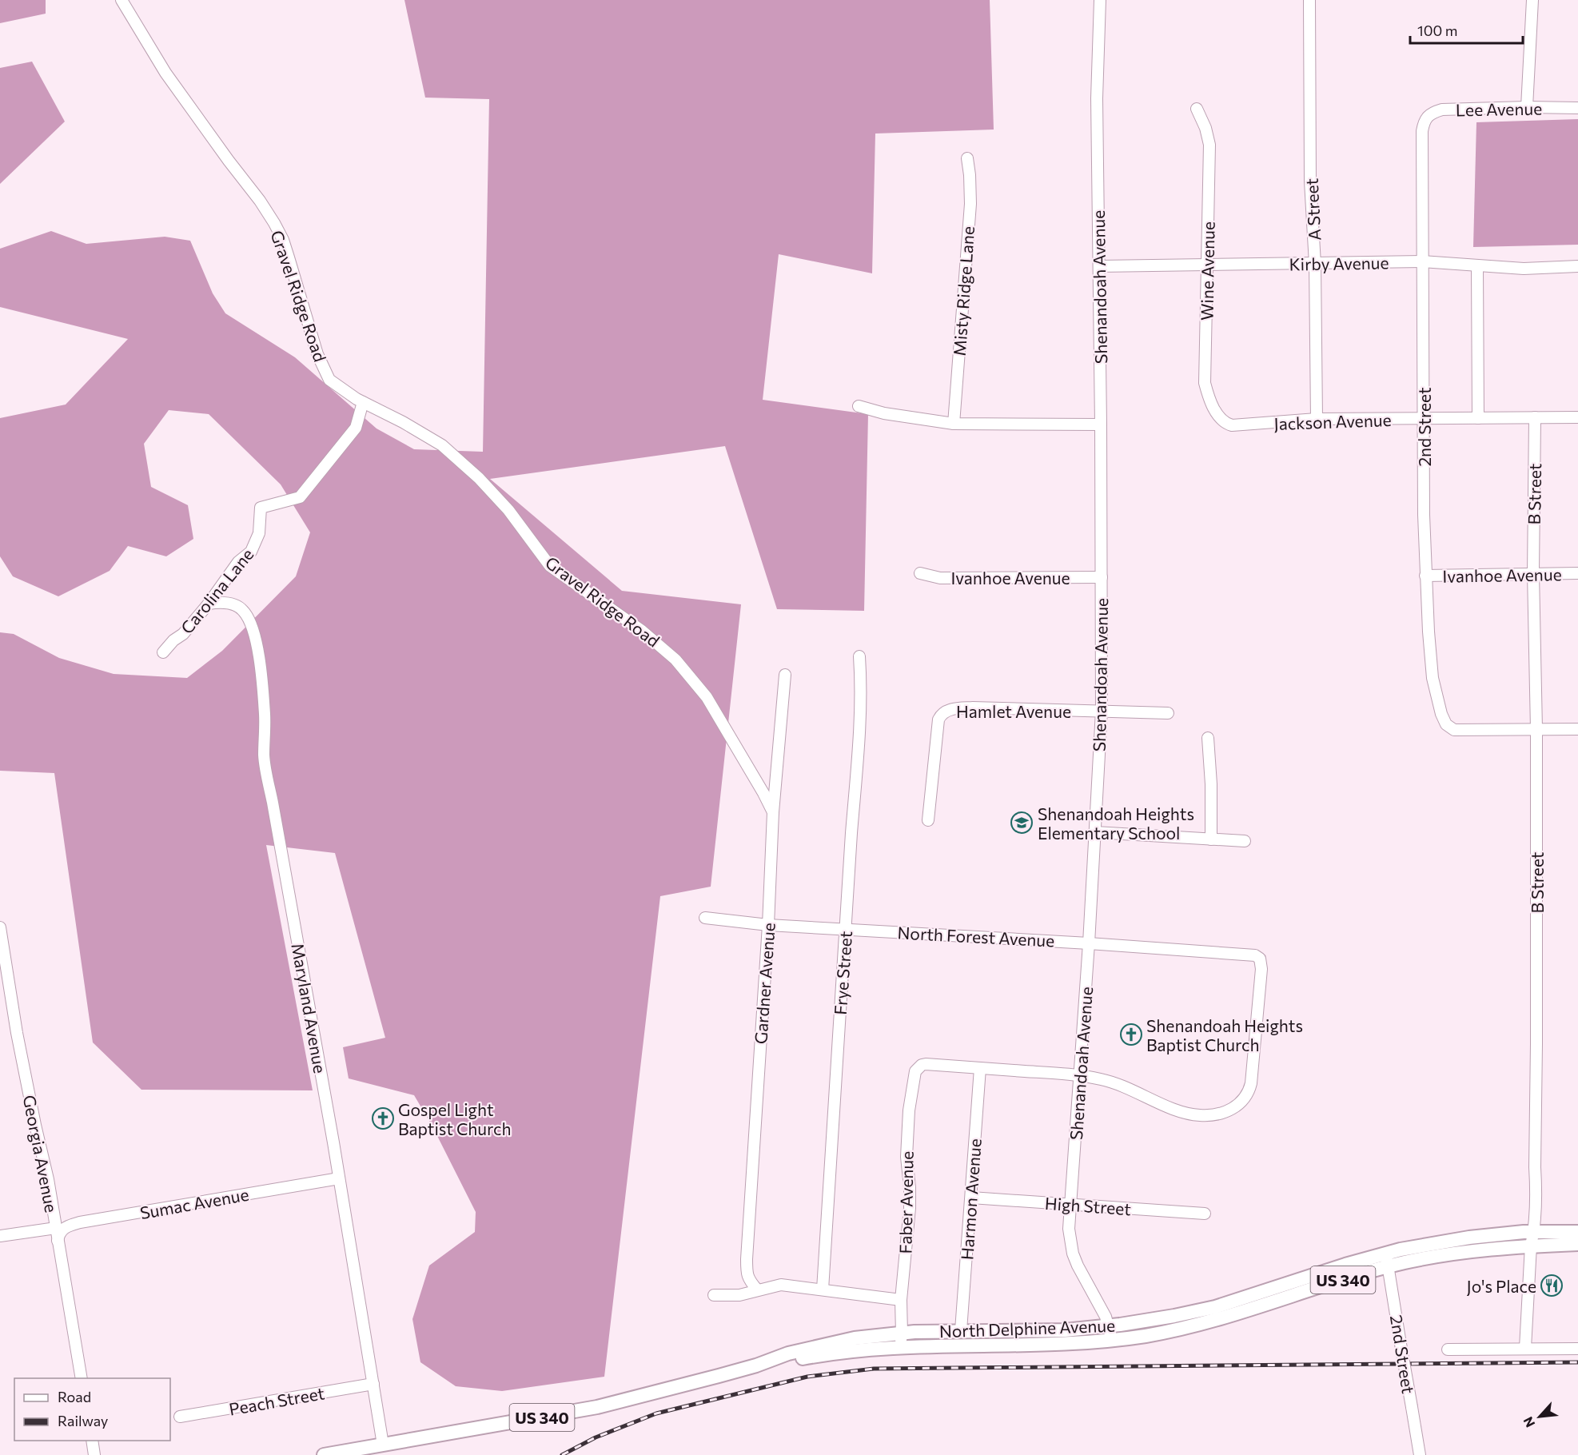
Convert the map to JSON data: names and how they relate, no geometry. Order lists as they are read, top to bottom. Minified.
{"streets":{"main road":["US 340","North Delphine Avenue"],"street":["Lee Avenue","A Street","Kirby Avenue","Wine Avenue","Shenandoah Avenue","Misty Ridge Lane","Gravel Ridge Road","Jackson Avenue","2nd Street","B Street","Ivanhoe Avenue","Carolina Lane","Hamlet Avenue","North Forest Avenue","Frye Street","Gardner Avenue","Maryland Avenue","Georgia Avenue","Harmon Avenue","Faber Avenue","Sumac Avenue","High Street","Peach Street"]},"crossings":[["Lee Avenue","2nd Street"],["A Street","Kirby Avenue"],["A Street","Jackson Avenue"],["Kirby Avenue","Wine Avenue"],["Kirby Avenue","Shenandoah Avenue"],["Kirby Avenue","2nd Street"],["Wine Avenue","Jackson Avenue"],["Shenandoah Avenue","Ivanhoe Avenue"],["Shenandoah Avenue","Hamlet Avenue"],["Shenandoah Avenue","North Forest Avenue"],["Shenandoah Avenue","High Street"],["Shenandoah Avenue","North Delphine Avenue"],["Gravel Ridge Road","Carolina Lane"],["Gravel Ridge Road","Gardner Avenue"],["Jackson Avenue","2nd Street"],["Jackson Avenue","B Street"],["2nd Street","B Street"],["2nd Street","Ivanhoe Avenue"],["2nd Street","North Delphine Avenue"],["B Street","Ivanhoe Avenue"],["B Street","North Delphine Avenue"],["Carolina Lane","Maryland Avenue"],["North Forest Avenue","Frye Street"],["North Forest Avenue","Gardner Avenue"],["Maryland Avenue","Sumac Avenue"],["Maryland Avenue","North Delphine Avenue"],["Maryland Avenue","Peach Street"],["Georgia Avenue","Sumac Avenue"],["Harmon Avenue","Faber Avenue"],["Harmon Avenue","High Street"],["Harmon Avenue","North Delphine Avenue"],["Faber Avenue","North Delphine Avenue"]],"places":{"school or university":["Shenandoah Heights Elementary School"],"church":["Shenandoah Heights Baptist Church","Gospel Light Baptist Church"],"restaurant":["Jo's Place"]},"legend":["Road","Railway"],"scale_bar":"100 m","north":"bottom left"}
